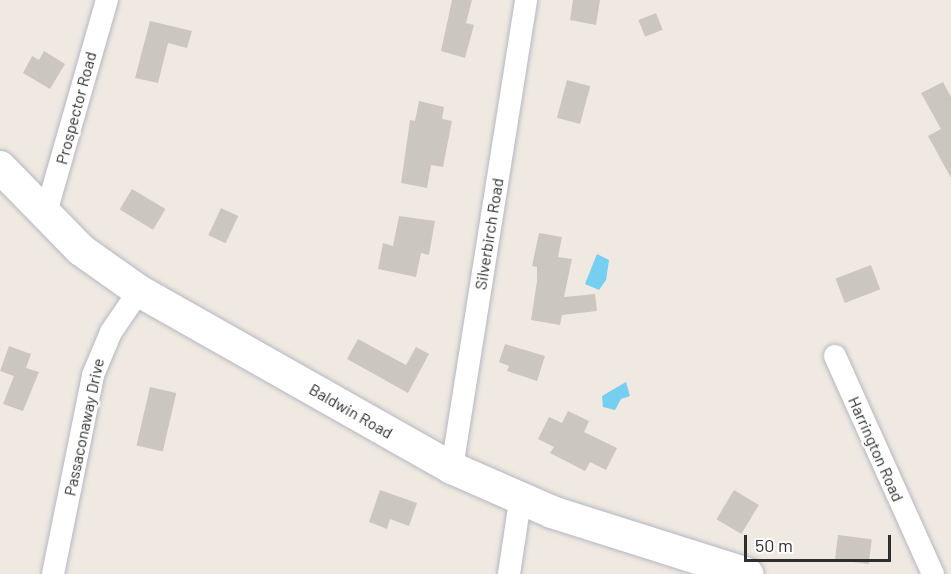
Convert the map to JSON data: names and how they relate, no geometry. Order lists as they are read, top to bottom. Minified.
{"streets":{"street":["Prospector Road","Silverbirch Road","Baldwin Road","Passaconaway Drive","Harrington Road"]},"crossings":[["Prospector Road","Baldwin Road"],["Silverbirch Road","Baldwin Road"],["Baldwin Road","Passaconaway Drive"]],"scale_bar":"50 m"}
